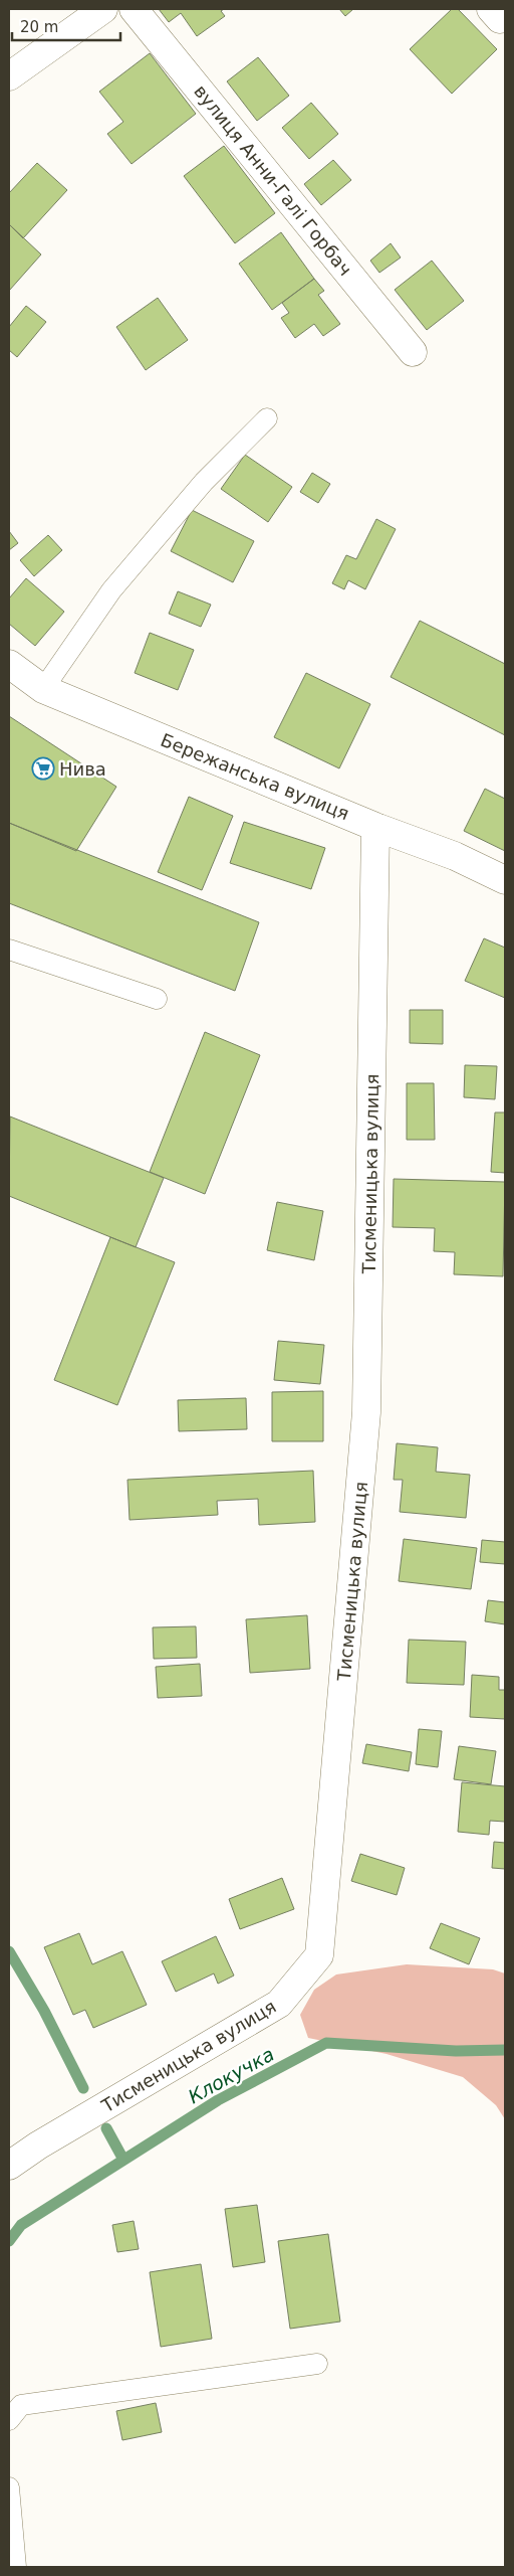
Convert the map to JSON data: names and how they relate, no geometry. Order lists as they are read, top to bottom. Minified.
{"streets":{"street":["вулиця Анни-Галі Горбач","Бережанська вулиця","Тисменицька вулиця"]},"crossings":[["Бережанська вулиця","Тисменицька вулиця"]],"water":["Клокучка"],"places":{"supermarket":["Нива"]},"scale_bar":"20 m"}
